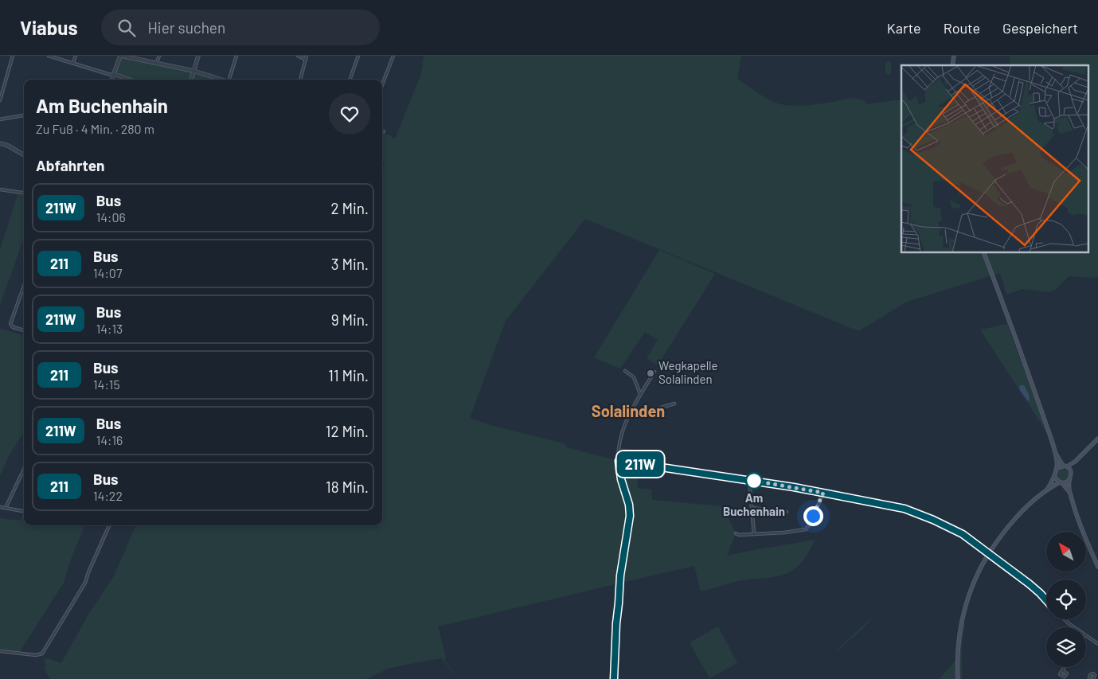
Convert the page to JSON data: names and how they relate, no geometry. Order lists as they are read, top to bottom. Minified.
{"districts":["Solalinden"],"places":["Wegkapelle Solalinden","Am Buchenhain"],"lines":["bus line 211W"],"north":"top left","page":{"header":"Viabus","search":"Hier suchen","nav":["Karte","Route","Gespeichert"],"on_map":"211W","heading":[["Am Buchenhain","Zu Fuß · 4 Min. · 280 m"],"Abfahrten"],"list":[{"mark":"211W","name":"Bus","note":"14:06","value":"2 Min."},{"mark":"211","name":"Bus","note":"14:07","value":"3 Min."},{"mark":"211W","name":"Bus","note":"14:13","value":"9 Min."},{"mark":"211","name":"Bus","note":"14:15","value":"11 Min."},{"mark":"211W","name":"Bus","note":"14:16","value":"12 Min."},{"mark":"211","name":"Bus","note":"14:22","value":"18 Min."}]}}
